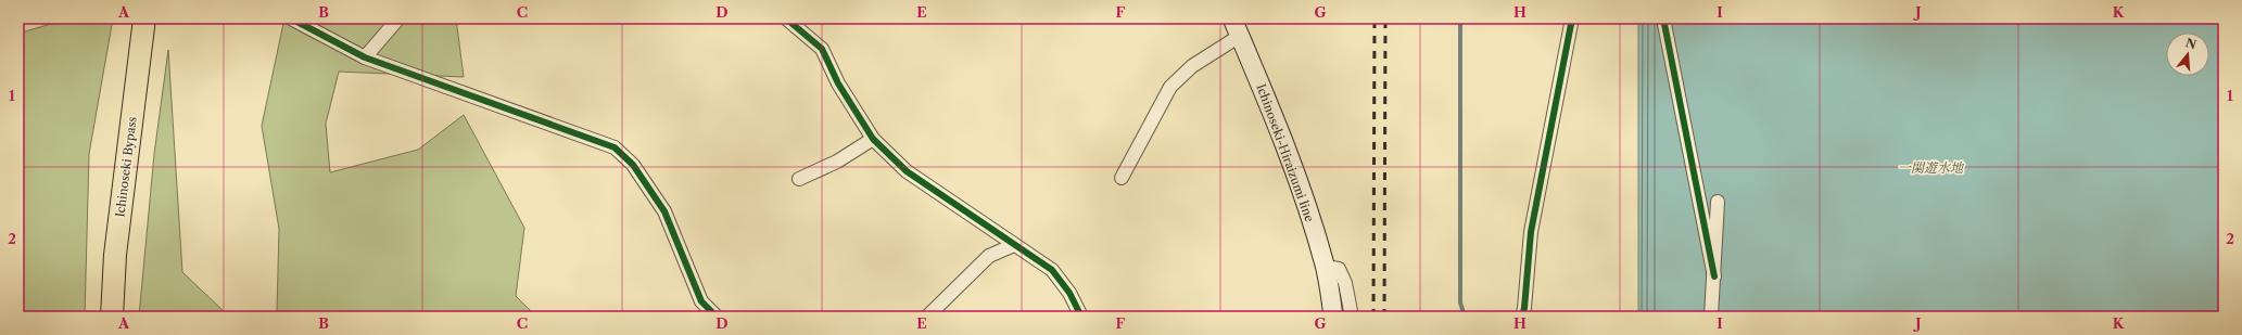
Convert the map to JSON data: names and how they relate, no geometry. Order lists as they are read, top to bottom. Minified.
{"streets":{"highway":["Ichinoseki Bypass"],"main road":["Ichinoseki-Hiraizumi line"]},"water":["一関遊水地"],"north":"top","grid":{"columns":["A","B","C","D","E","F","G","H","I","J","K"],"rows":["1","2"]}}
